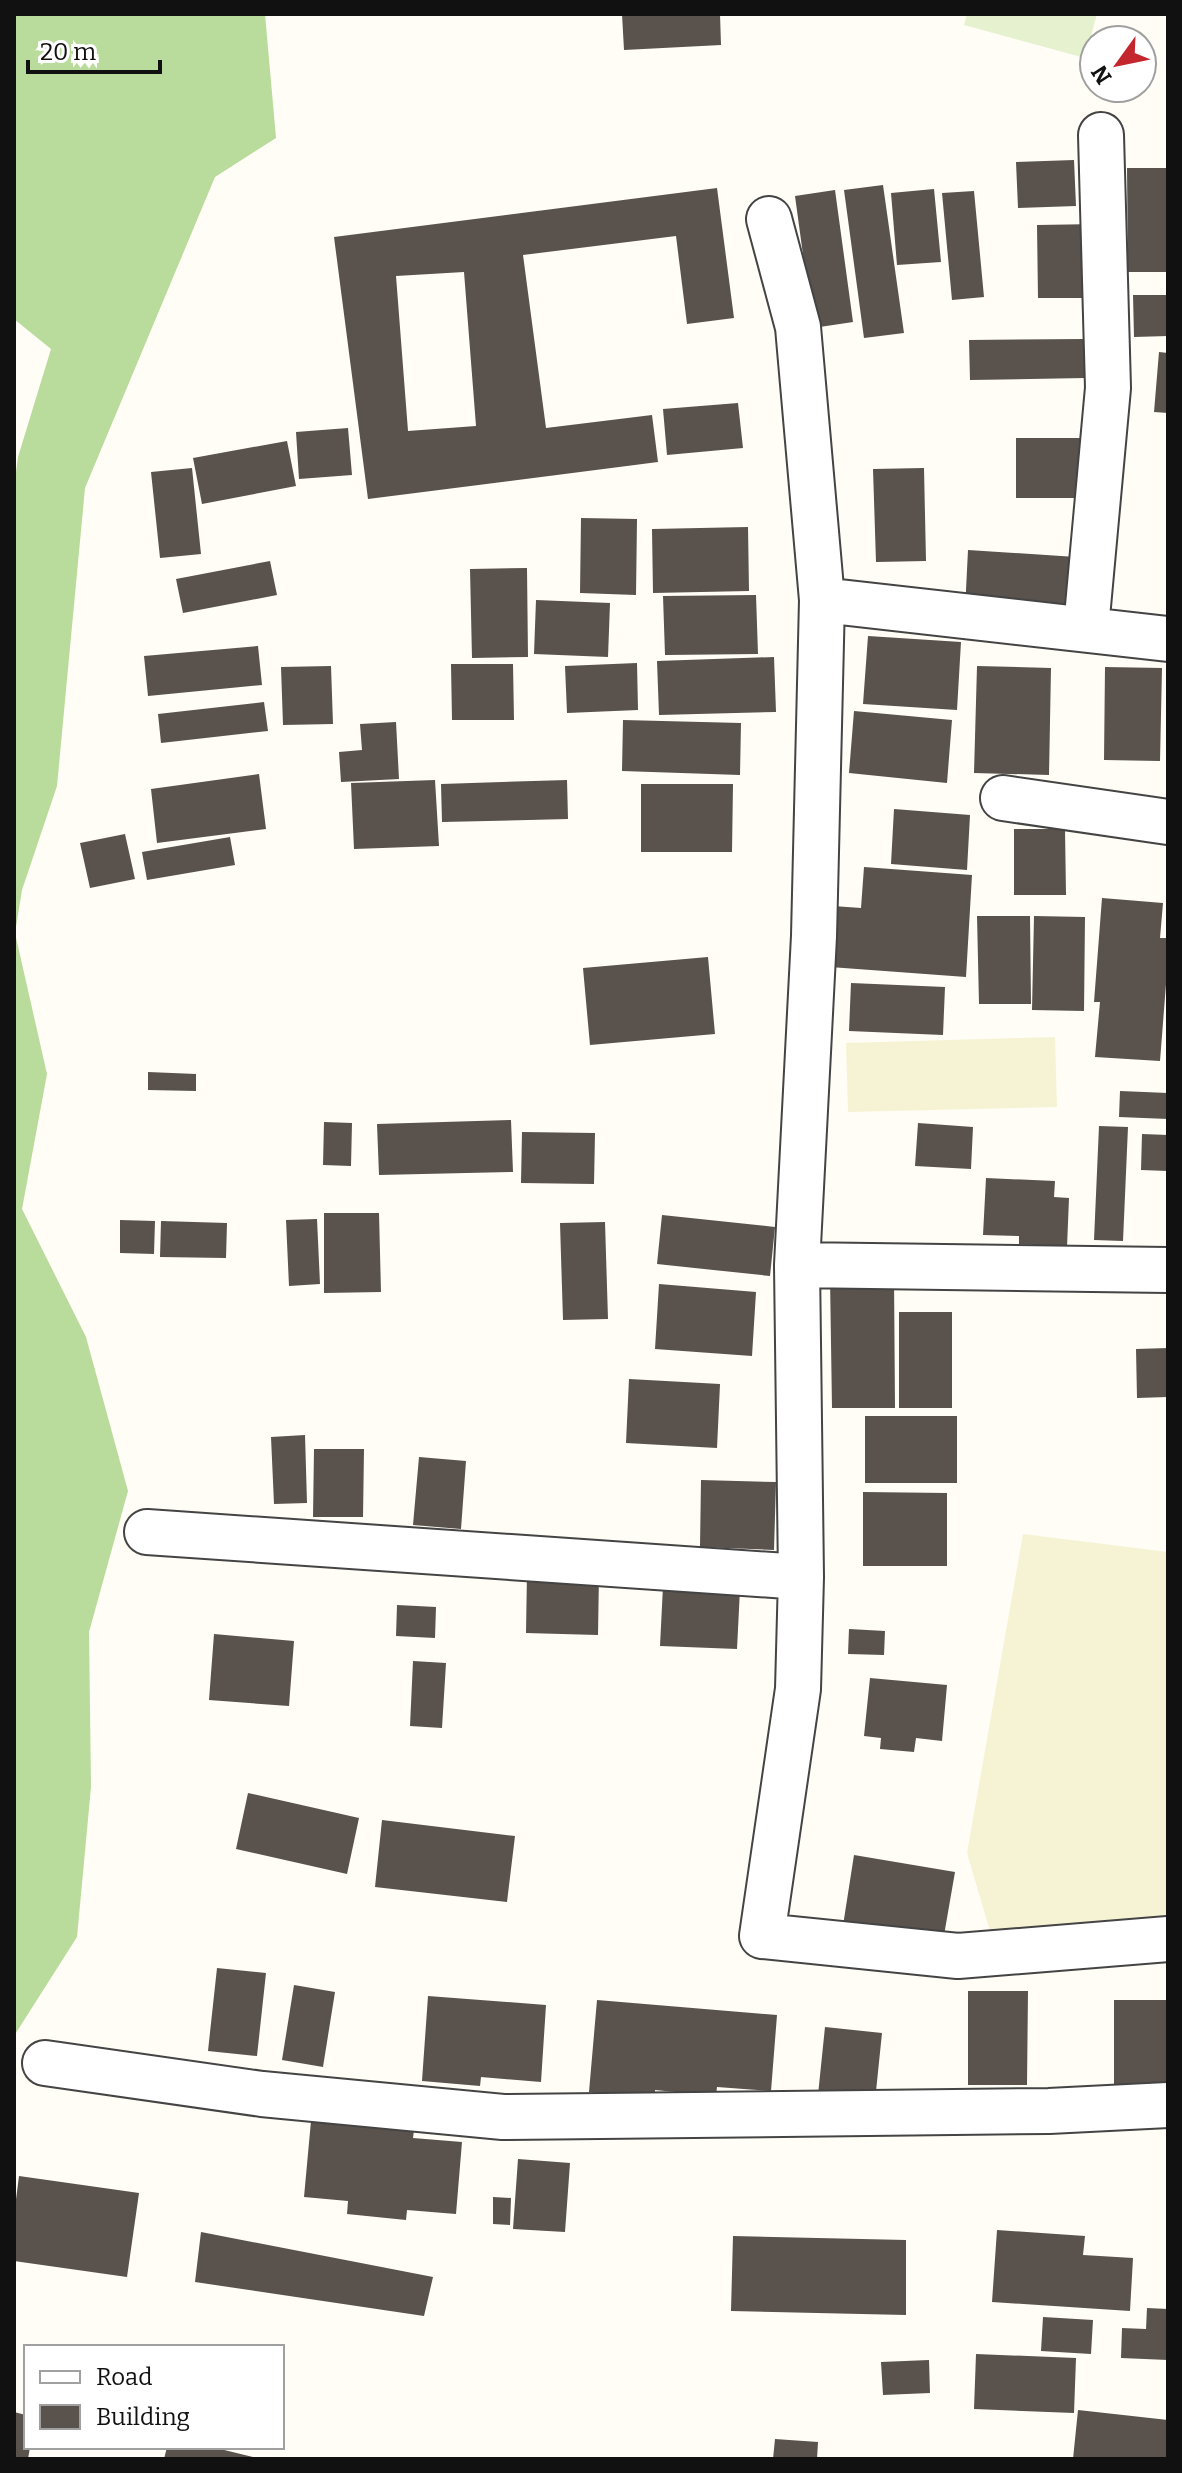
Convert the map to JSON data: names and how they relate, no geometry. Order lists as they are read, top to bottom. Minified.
{"legend":["Road","Building"],"scale_bar":"20 m","north":"bottom left"}
